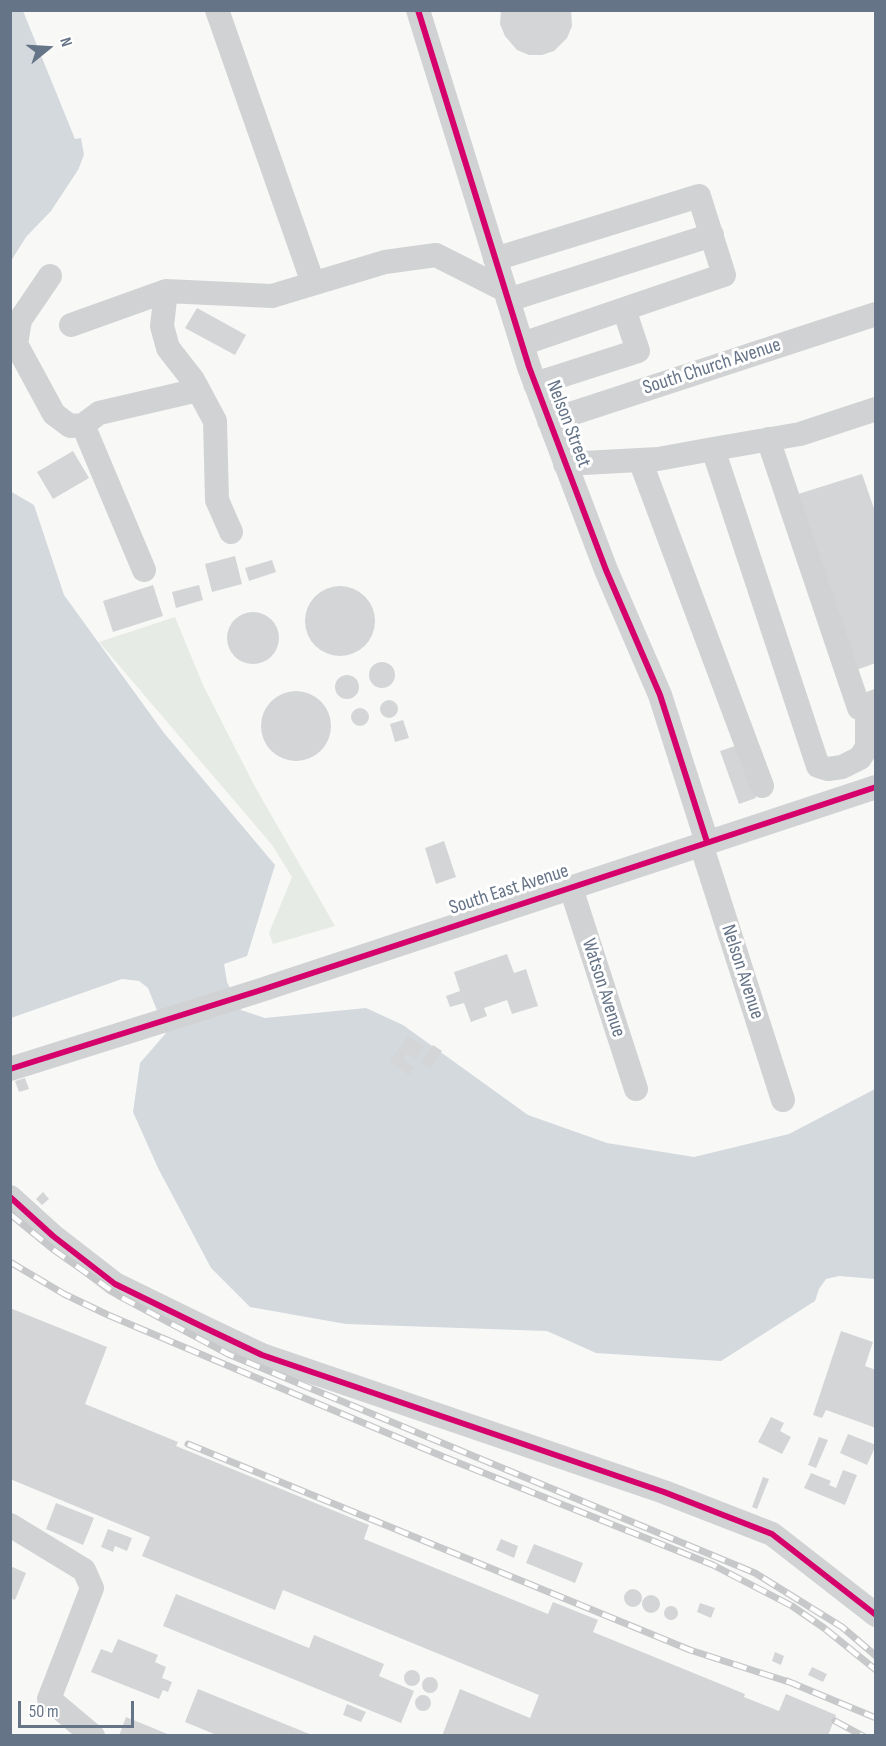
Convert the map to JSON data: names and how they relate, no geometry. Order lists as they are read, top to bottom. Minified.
{"streets":{"street":["South Church Avenue","Nelson Street","South East Avenue","Nelson Avenue","Watson Avenue"]},"crossings":[["South Church Avenue","Nelson Street"],["Nelson Street","South East Avenue"],["Nelson Street","Nelson Avenue"],["South East Avenue","Nelson Avenue"],["South East Avenue","Watson Avenue"]],"scale_bar":"50 m","north":"right"}
